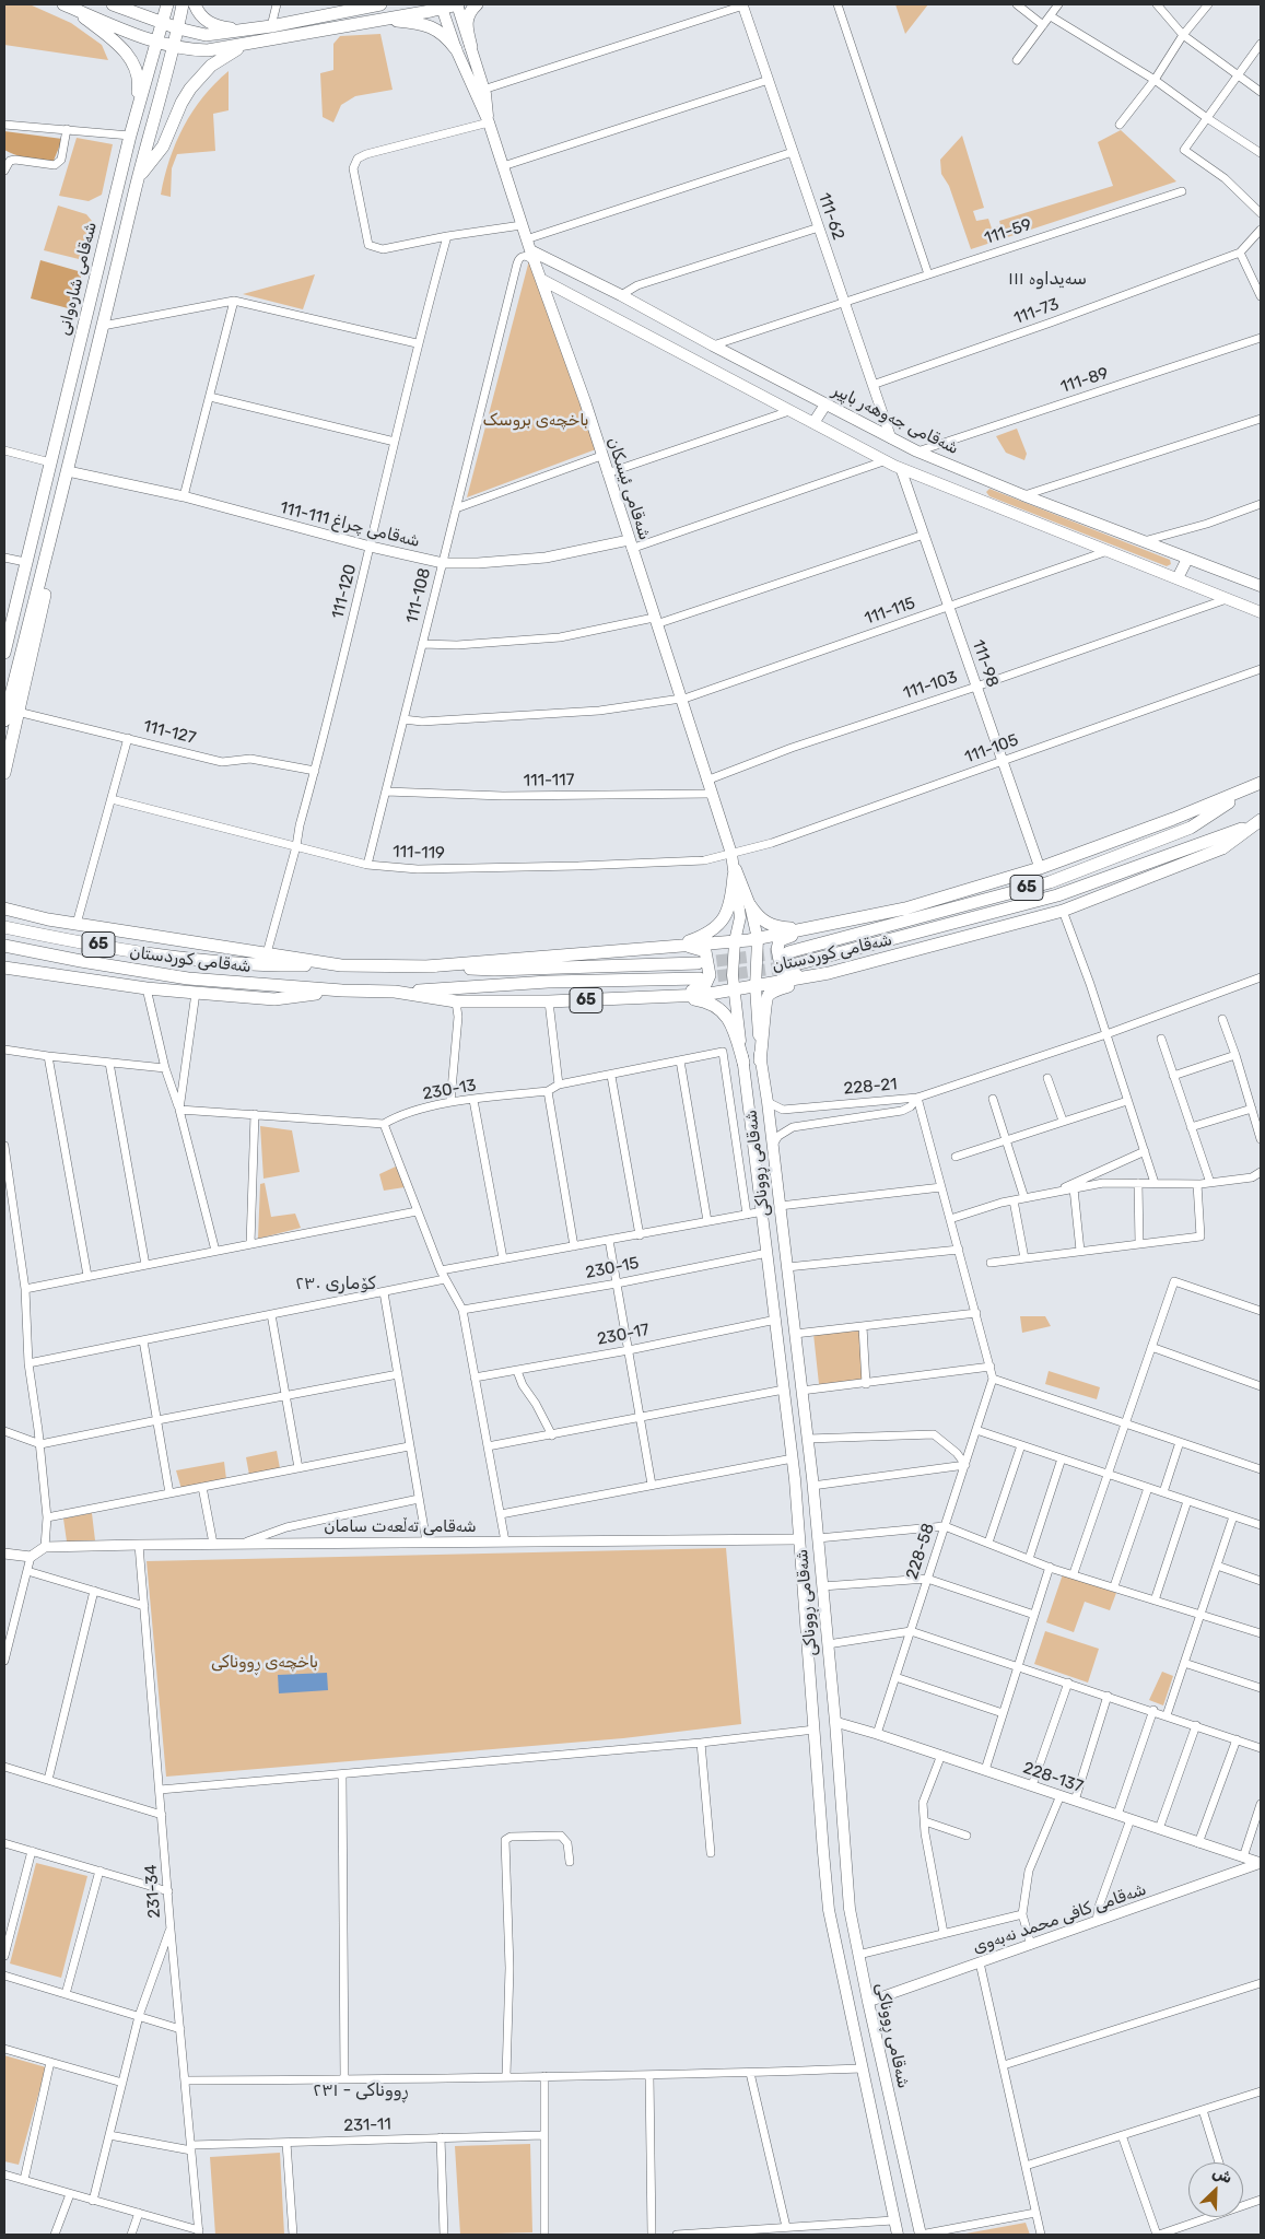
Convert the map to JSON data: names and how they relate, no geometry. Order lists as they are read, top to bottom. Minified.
{"streets":{"main road":["شەقامی شارەوانی","شەقامی جەوهەر باپیر","شەقامی ئیسکان","65","شەقامی کوردستان","شەقامی ڕووناکی"],"street":["111-62","111-59","111-73","111-89","شەقامی چراغ 111-111","111-120","111-108","111-115","111-98","111-103","111-127","111-105","111-117","111-119","228-21","230-13","230-15","230-17","شەقامی تەڵعەت سامان","228-58","228-137","231-34","شەقامی کافی محمد نەبەوی","231-11"]},"crossings":[["111-62","111-59"],["111-62","111-73"],["111-62","شەقامی جەوهەر باپیر"],["111-59","شەقامی جەوهەر باپیر"],["111-89","شەقامی جەوهەر باپیر"],["شەقامی جەوهەر باپیر","شەقامی ئیسکان"],["شەقامی ئیسکان","شەقامی چراغ 111-111"],["شەقامی ئیسکان","111-108"],["شەقامی ئیسکان","111-115"],["شەقامی ئیسکان","111-103"],["شەقامی ئیسکان","111-105"],["شەقامی ئیسکان","111-117"],["شەقامی ئیسکان","111-119"],["شەقامی ئیسکان","شەقامی کوردستان"],["شەقامی ئیسکان","شەقامی ڕووناکی"],["شەقامی چراغ 111-111","111-120"],["شەقامی چراغ 111-111","111-108"],["111-120","111-127"],["111-120","111-119"],["111-120","شەقامی کوردستان"],["111-108","111-115"],["111-108","111-117"],["111-108","111-119"],["111-115","111-98"],["111-98","111-103"],["111-98","111-105"],["111-98","شەقامی کوردستان"],["111-105","111-119"],["شەقامی کوردستان","شەقامی ڕووناکی"],["228-21","شەقامی ڕووناکی"],["شەقامی ڕووناکی","230-15"],["شەقامی ڕووناکی","230-17"],["شەقامی ڕووناکی","شەقامی تەڵعەت سامان"],["شەقامی ڕووناکی","228-137"],["شەقامی ڕووناکی","شەقامی کافی محمد نەبەوی"],["شەقامی تەڵعەت سامان","231-34"],["228-58","228-137"],["228-137","شەقامی کافی محمد نەبەوی"],["231-34","231-11"]],"districts":["سەیداوە ١١١","کۆماری ٢٣٠","ڕووناکی - ٢٣١"],"parks":["باخچەی بروسک","باخچەی ڕووناکی"],"north":"top right"}
